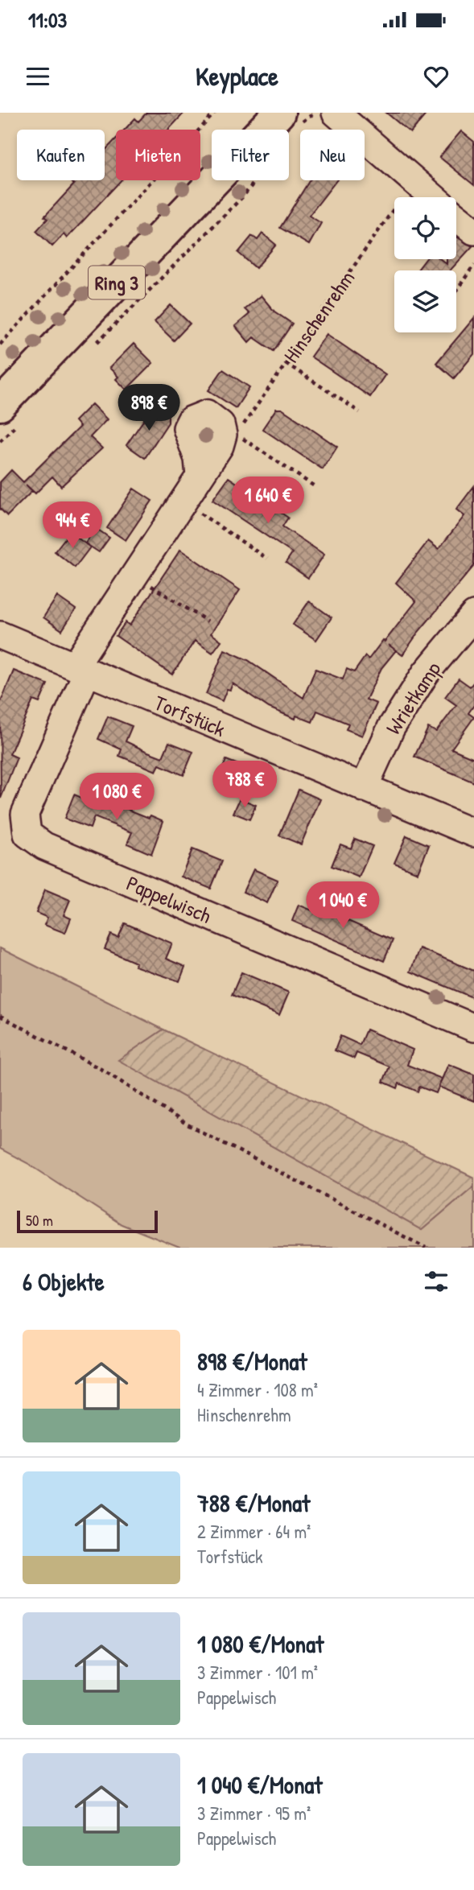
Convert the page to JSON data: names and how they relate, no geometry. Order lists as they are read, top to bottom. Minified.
{"streets":{"main road":["Ring 3"],"street":["Wrietkamp","Torfstück","Pappelwisch"],"path":["Hinschenrehm"]},"crossings":[["Wrietkamp","Torfstück"],["Torfstück","Pappelwisch"]],"scale_bar":"50 m","page":{"status":"11:03","header":"Keyplace","chip":["Kaufen","Mieten","Filter","Neu"],"price":["898 €","1 640 €","944 €","788 €","1 080 €","1 040 €"],"scale":"50 m","heading":"6 Objekte","list":[{"name":"898 €/Monat","note":"4 Zimmer · 108 m² · Hinschenrehm"},{"name":"788 €/Monat","note":"2 Zimmer · 64 m² · Torfstück"},{"name":"1 080 €/Monat","note":"3 Zimmer · 101 m² · Pappelwisch"},{"name":"1 040 €/Monat","note":"3 Zimmer · 95 m² · Pappelwisch"}]}}
